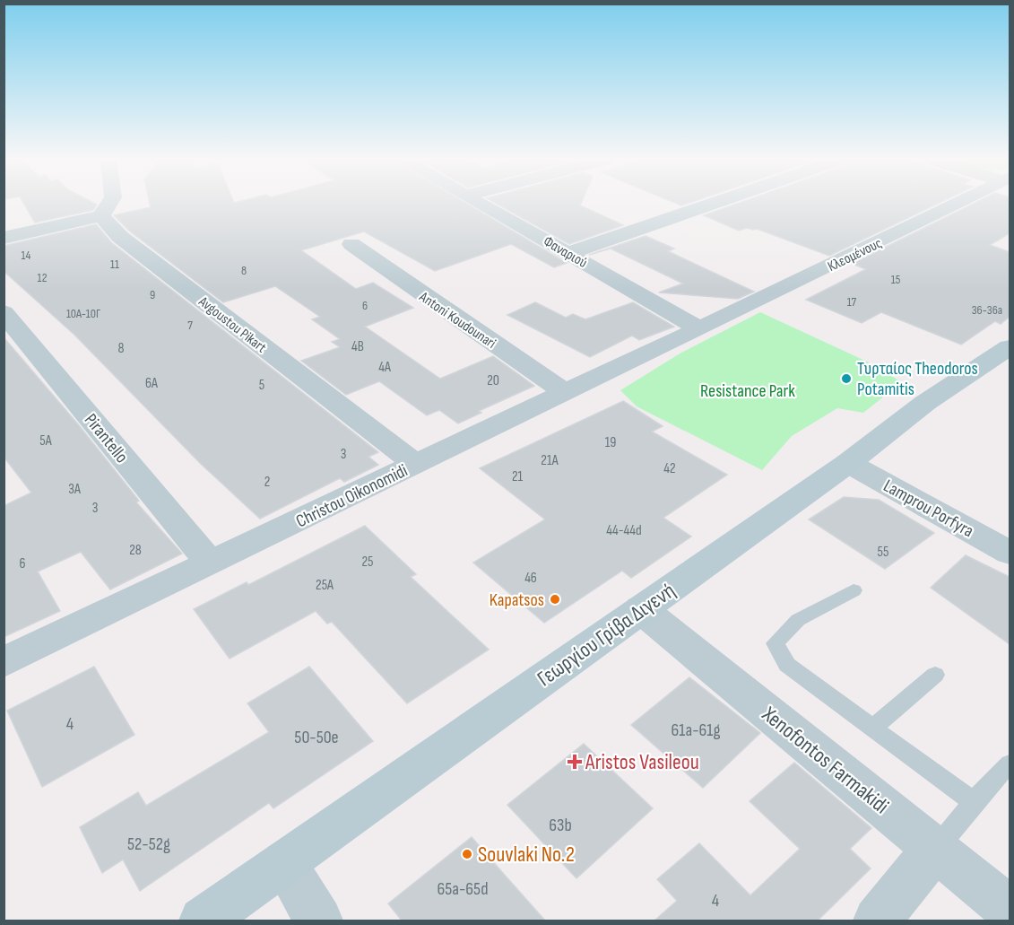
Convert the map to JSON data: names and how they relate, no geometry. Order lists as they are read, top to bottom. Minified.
{"streets":{"main road":["Γεωργίου Γρίβα Διγενή"],"street":["Φαναριού","Κλεομένους","Antoni Koudounari","Avgoustou Pikart","Pirantello","Christou Oikonomidi","Lamprou Porfyra","Xenofontos Farmakidi"]},"crossings":[["Φαναριού","Κλεομένους"],["Φαναριού","Christou Oikonomidi"],["Κλεομένους","Christou Oikonomidi"],["Antoni Koudounari","Christou Oikonomidi"],["Avgoustou Pikart","Christou Oikonomidi"],["Pirantello","Christou Oikonomidi"],["Lamprou Porfyra","Γεωργίου Γρίβα Διγενή"],["Γεωργίου Γρίβα Διγενή","Xenofontos Farmakidi"]],"parks":["Resistance Park"],"places":{"other":["Τυρταίος Theodoros Potamitis","Kapatsos","Souvlaki No.2"],"health":["Aristos Vasileou"]},"house_numbers":["14","11","8","12","15","9","17","6","36-36a","10Α-10Γ","7","4B","8","4A","20","6A","5","5A","19","3","21A","42","21","2","3A","3","44-44d","28","55","25","6","46","25A","4","61a-61g","50-50e","63b","52-52g","65a-65d","4"]}
